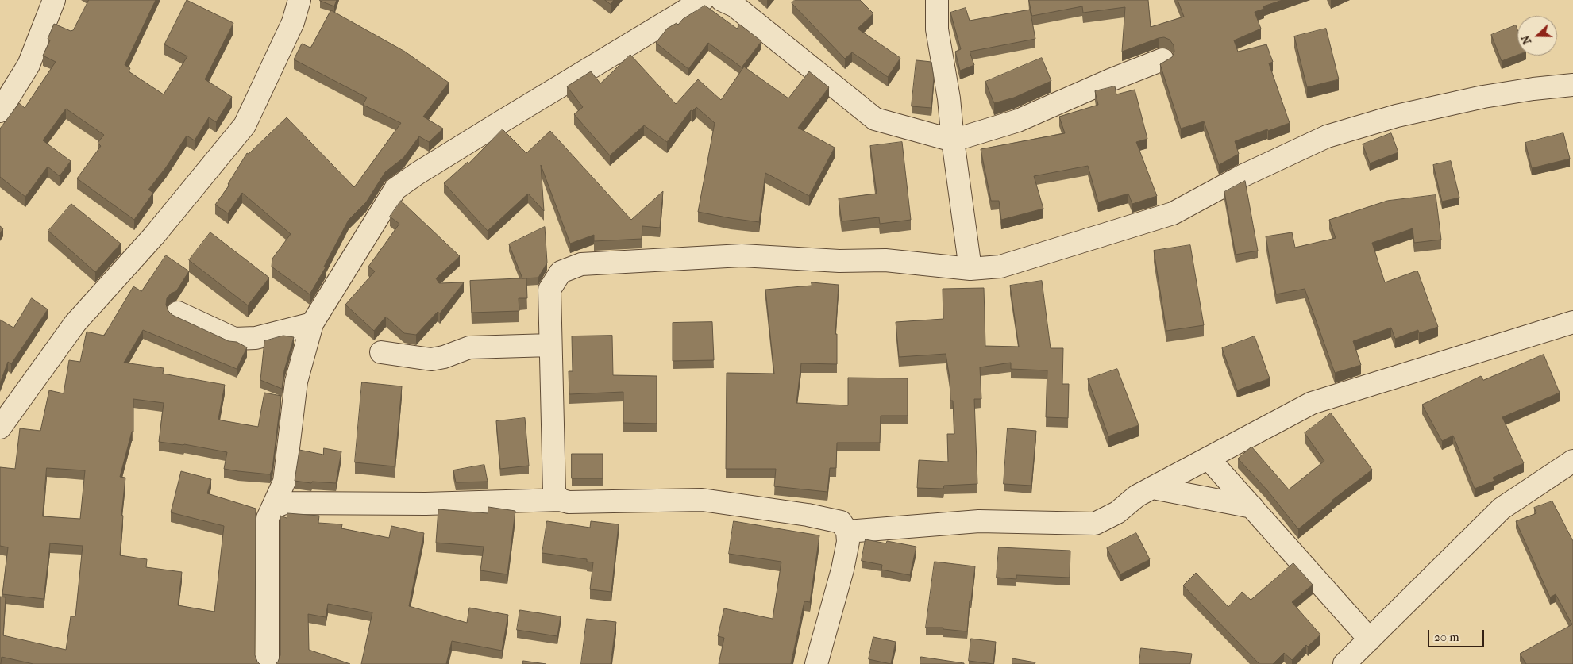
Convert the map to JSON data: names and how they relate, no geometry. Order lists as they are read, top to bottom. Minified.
{"scale_bar":"20 m","north":"left"}
